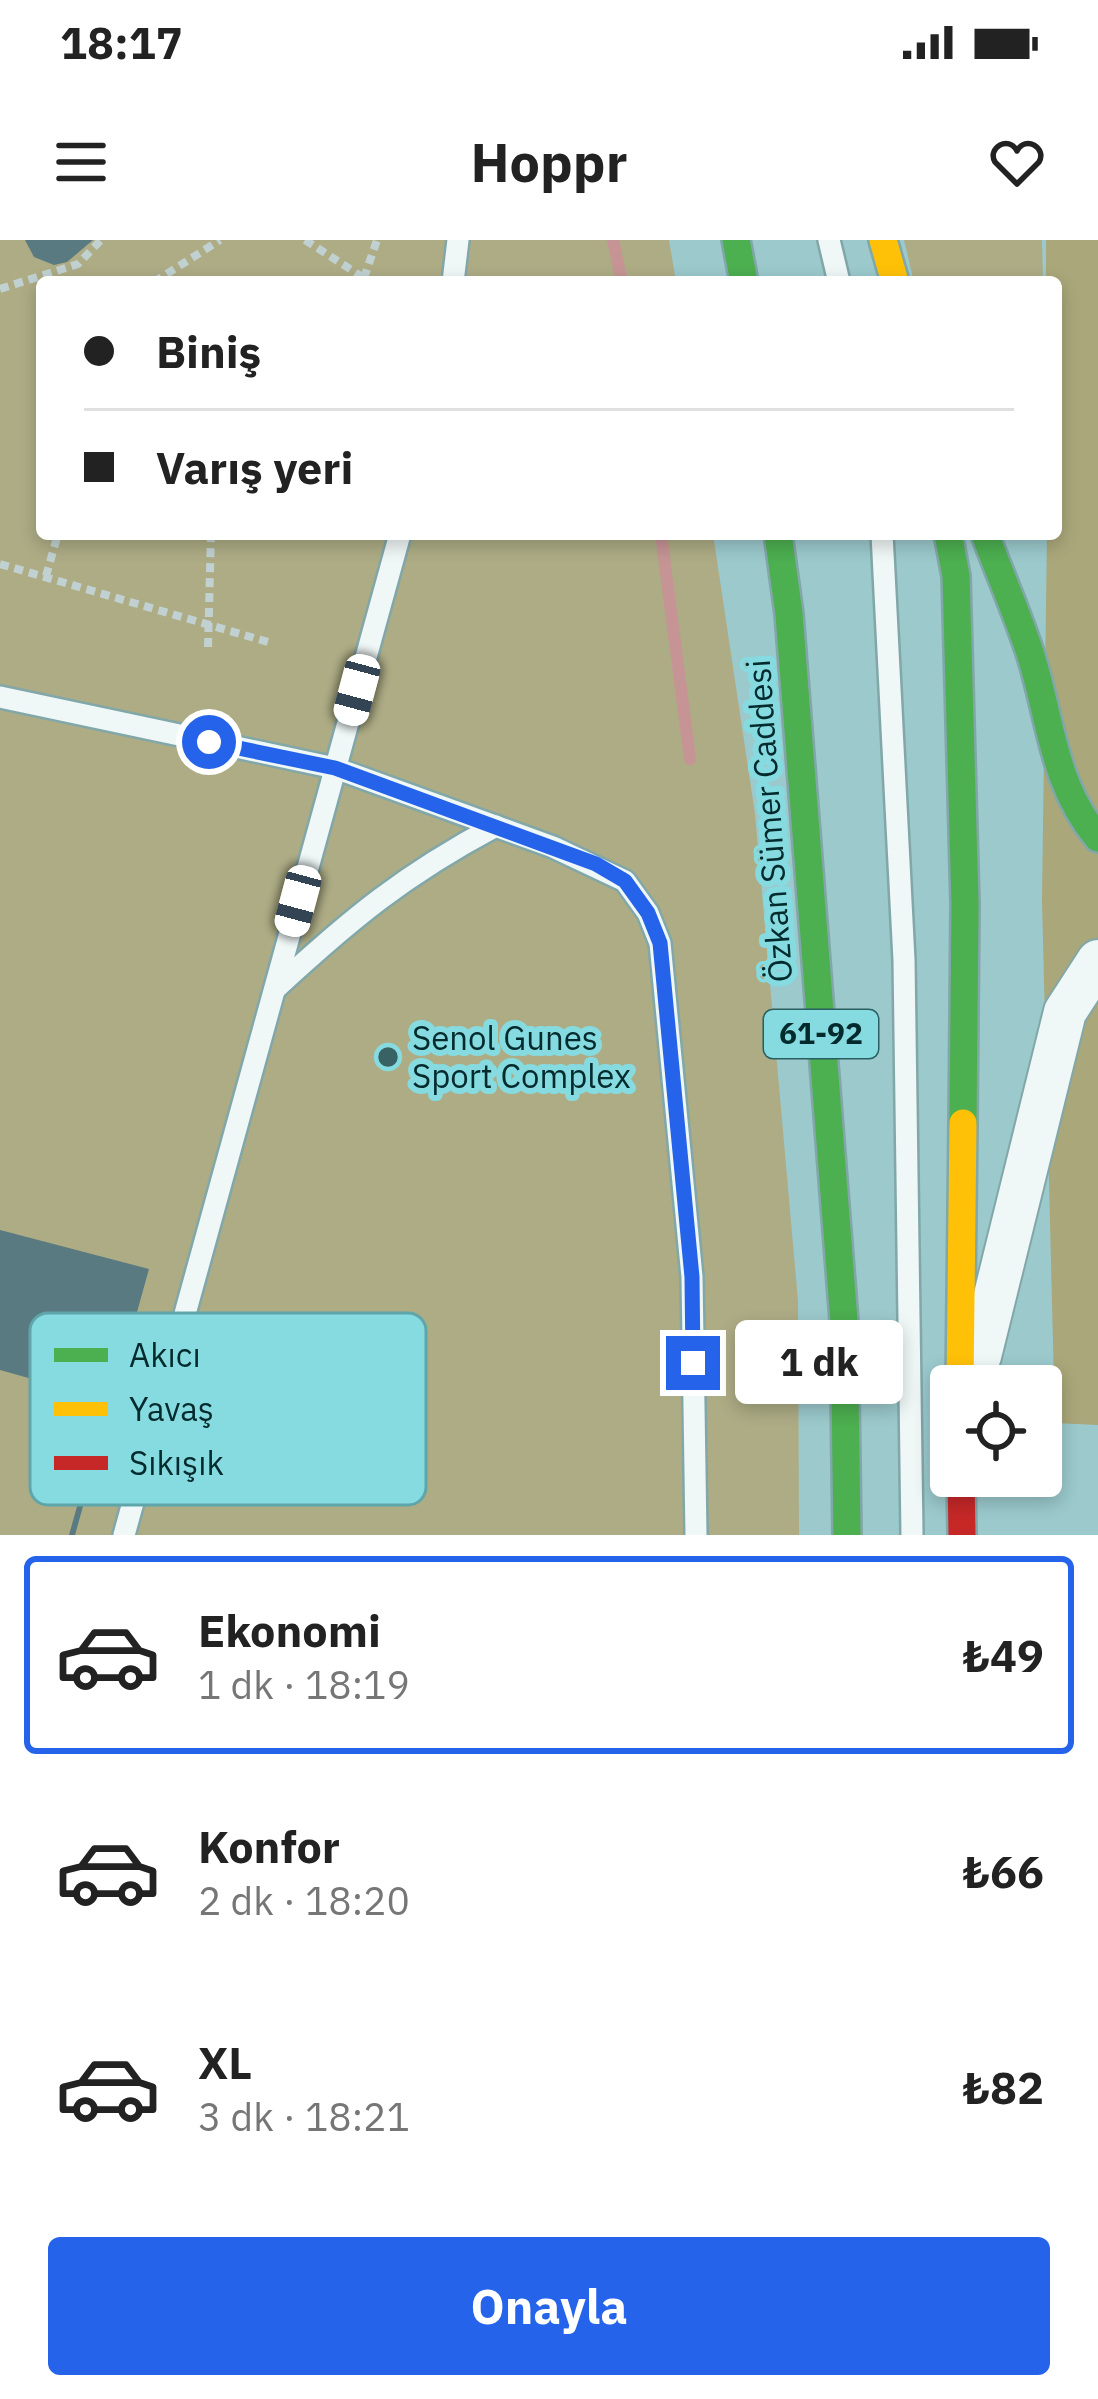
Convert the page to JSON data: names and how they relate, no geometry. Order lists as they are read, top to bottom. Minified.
{"streets":{"main road":["Özkan Sümer Caddesi","61-92"]},"places":["Senol Gunes Sport Complex"],"legend":["Akıcı","Yavaş","Sıkışık"],"page":{"status":"18:17","header":"Hoppr","banner":["Biniş","Varış yeri"],"bubble":"1 dk","list":[{"name":"Ekonomi","note":"1 dk · 18:19","value":"₺49"},{"name":"Konfor","note":"2 dk · 18:20","value":"₺66"},{"name":"XL","note":"3 dk · 18:21","value":"₺82"}],"buttons":"Onayla"}}
